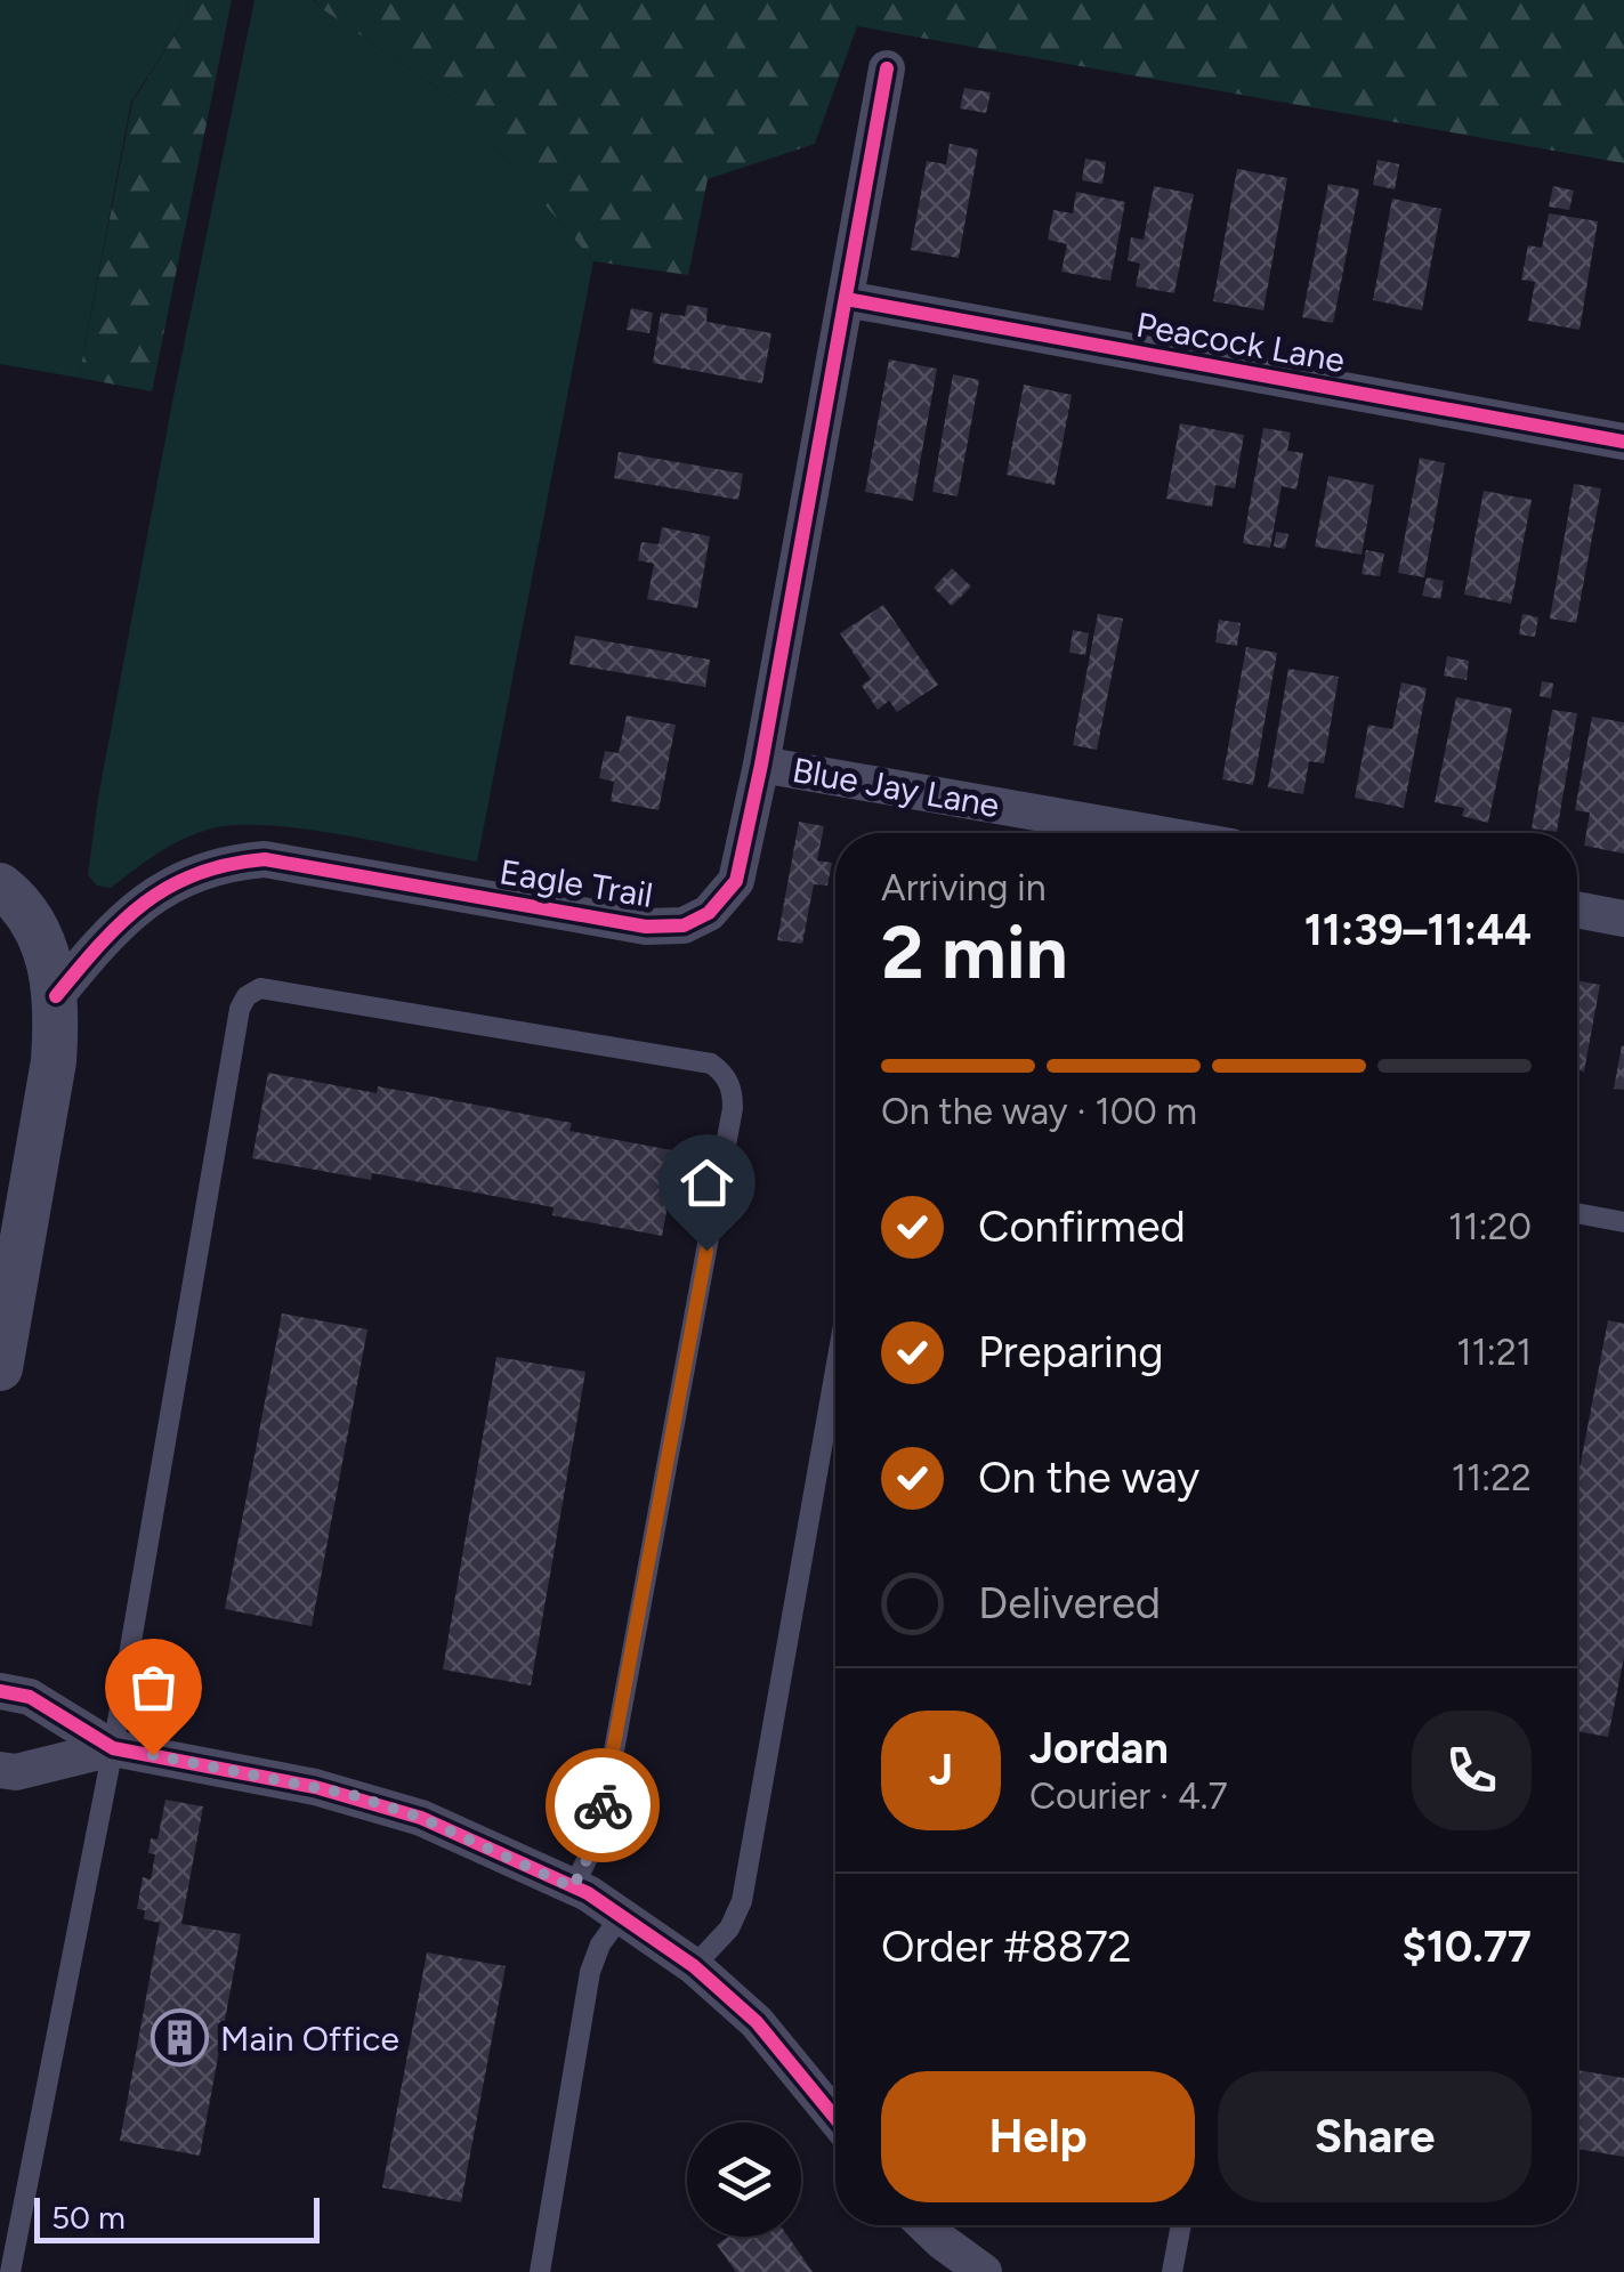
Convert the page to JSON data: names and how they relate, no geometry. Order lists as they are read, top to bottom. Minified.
{"streets":{"street":["Peacock Lane","Blue Jay Lane","Eagle Trail"]},"crossings":[["Peacock Lane","Eagle Trail"],["Blue Jay Lane","Eagle Trail"]],"places":{"building":["Main Office"]},"scale_bar":"50 m","page":{"heading":["2 min","Arriving in","11:39–11:44"],"panel":["Jordan","Courier · 4.7","Order #8872","$10.77"],"bar":"On the way · 100 m","list":[["Confirmed","11:20"],["Preparing","11:21"],["On the way","11:22"],"Delivered"],"round":"J","buttons":["Help","Share"],"scale":"50 m"}}
